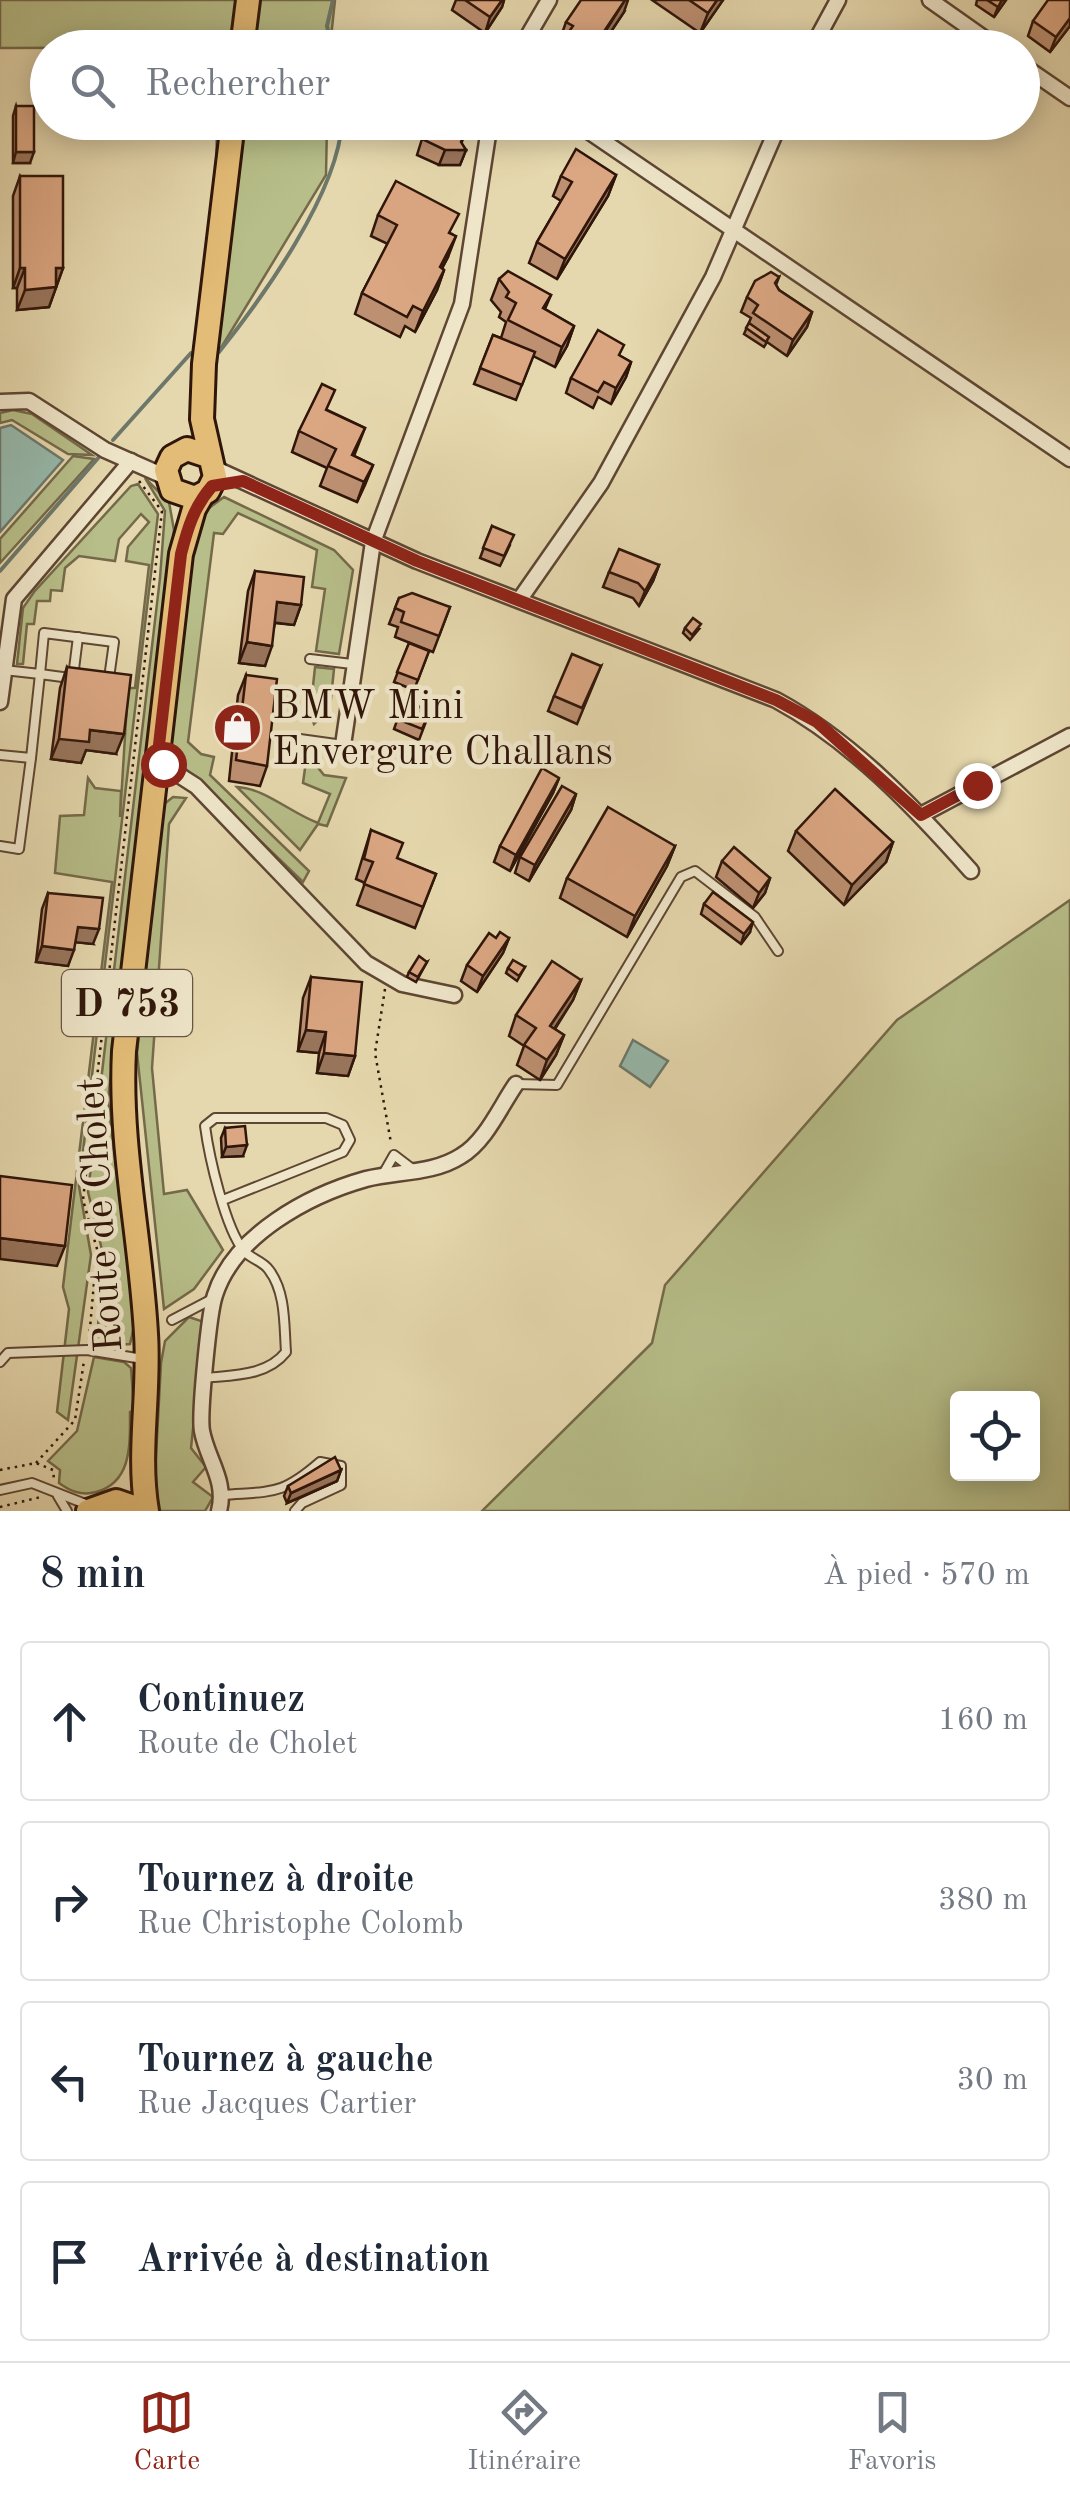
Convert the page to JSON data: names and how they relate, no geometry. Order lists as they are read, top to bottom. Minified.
{"streets":{"main road":["D 753","Route de Cholet"]},"places":{"shop":["BMW Mini Envergure Challans"]},"page":{"search":"Rechercher","heading":["8 min","À pied · 570 m"],"list":[["Continuez","Route de Cholet","160 m"],["Tournez à droite","Rue Christophe Colomb","380 m"],["Tournez à gauche","Rue Jacques Cartier","30 m"],"Arrivée à destination"],"nav":["Carte","Itinéraire","Favoris"]}}
